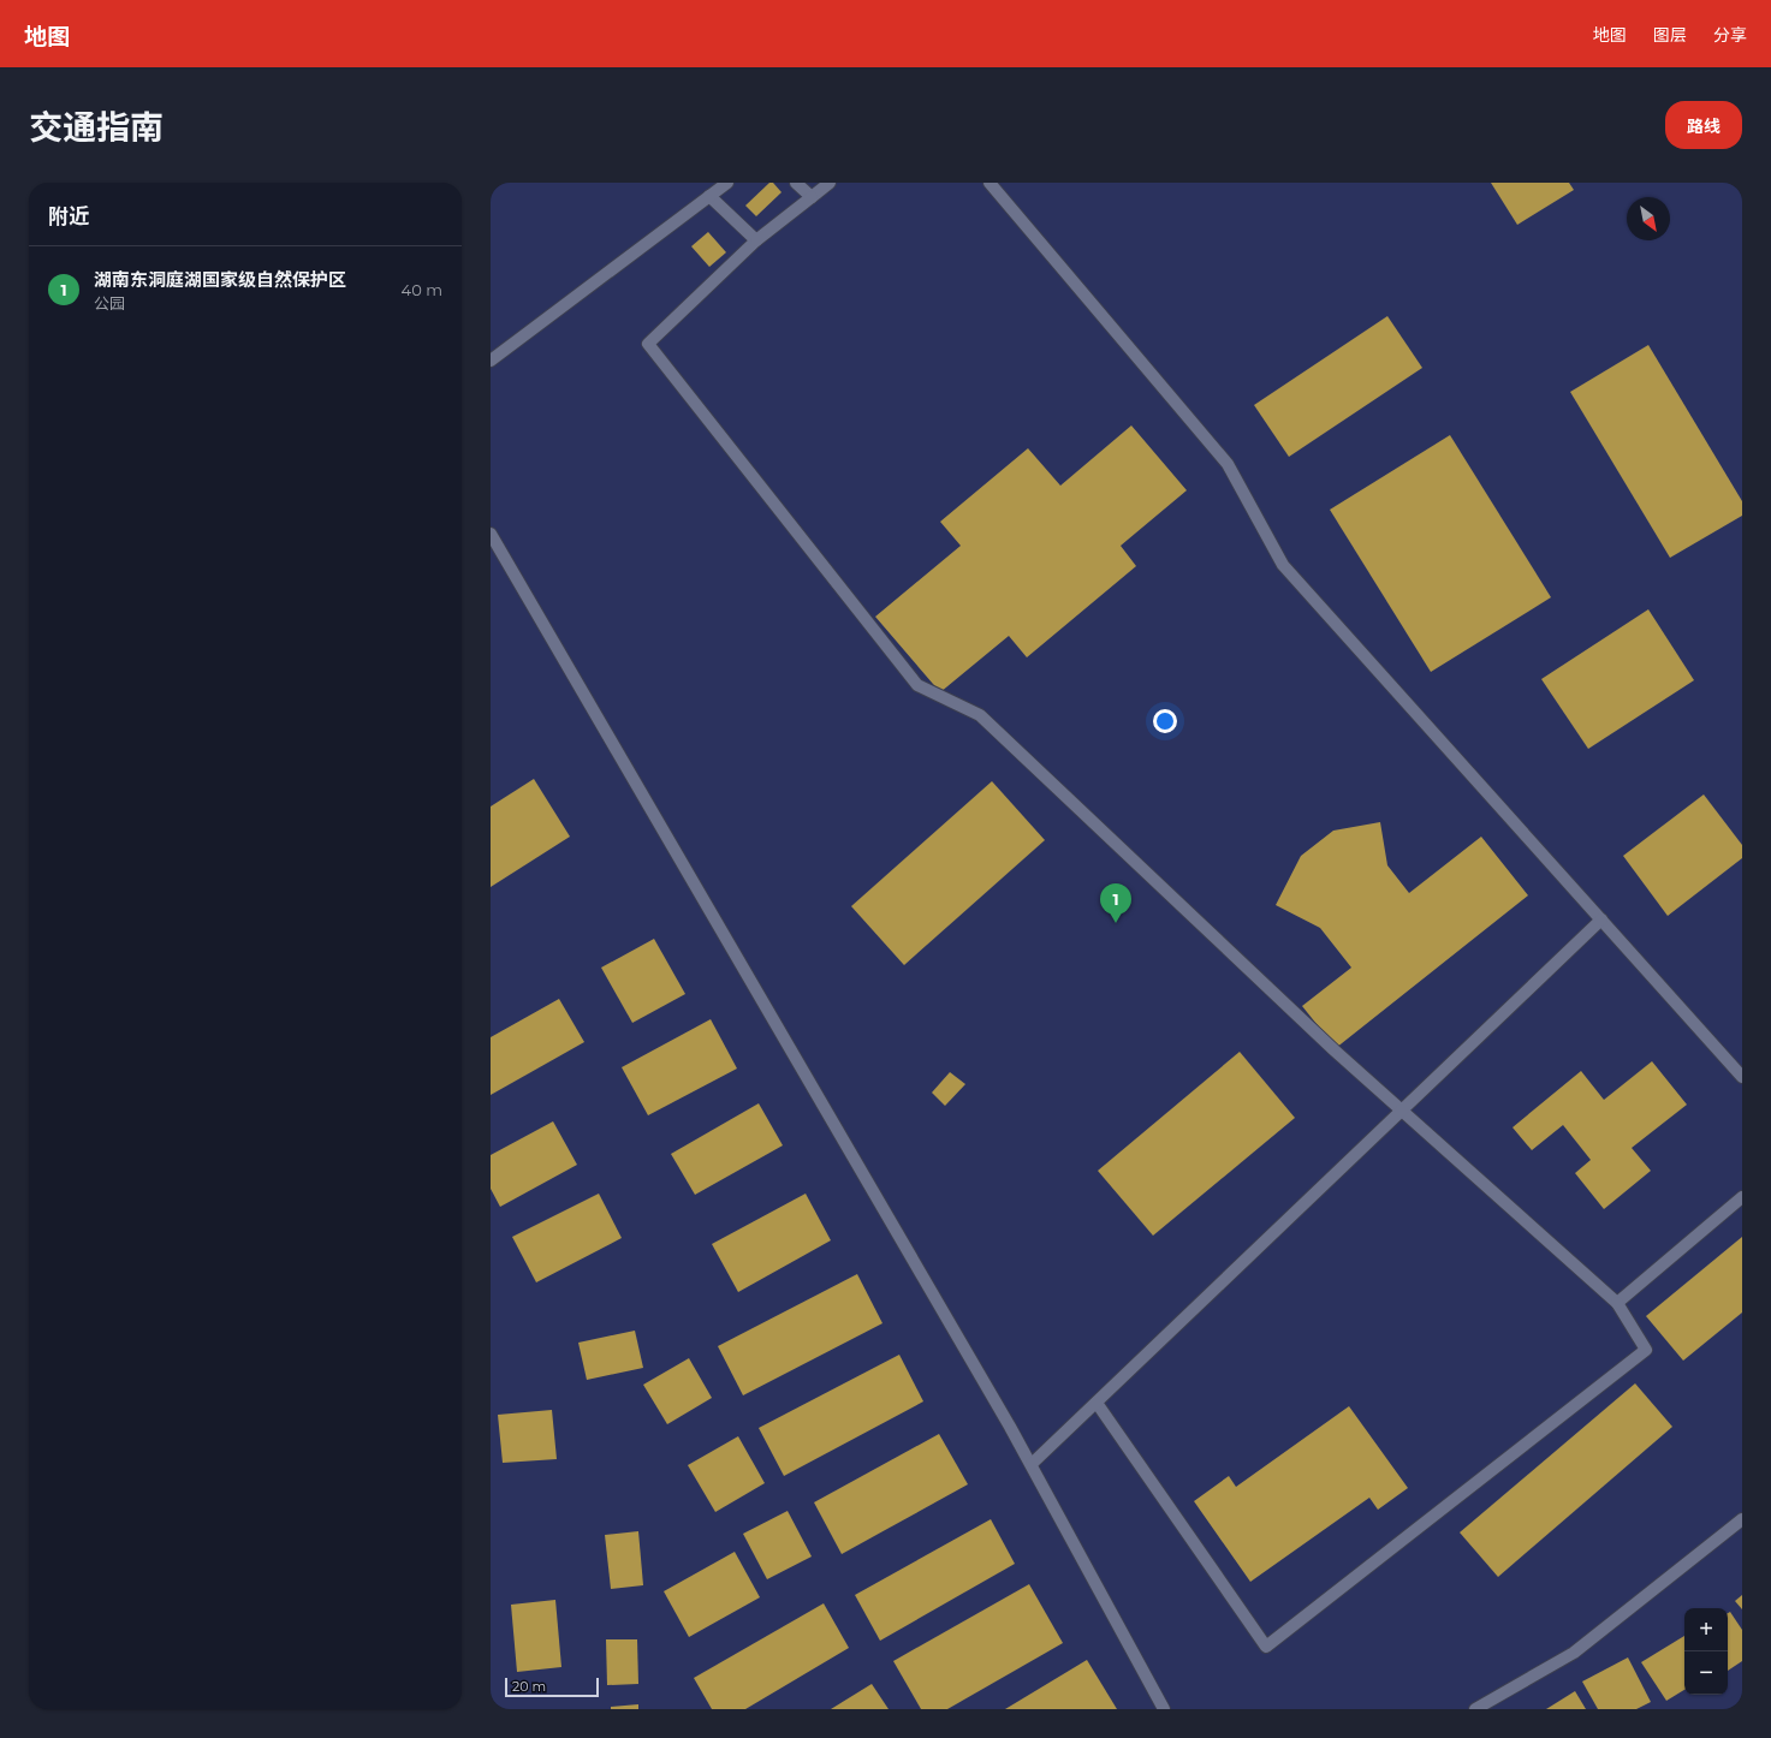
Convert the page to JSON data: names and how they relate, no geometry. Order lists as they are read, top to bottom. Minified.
{"scale_bar":"20 m","north":"bottom right","page":{"header":"地图","nav":["地图","图层","分享"],"title":"交通指南","buttons":"路线","heading":"附近","list":[{"mark":"1","name":"湖南东洞庭湖国家级自然保护区","note":"公园","value":"40 m"}],"pins":"1","map_buttons":["+","−"],"scale":"20 m"}}
